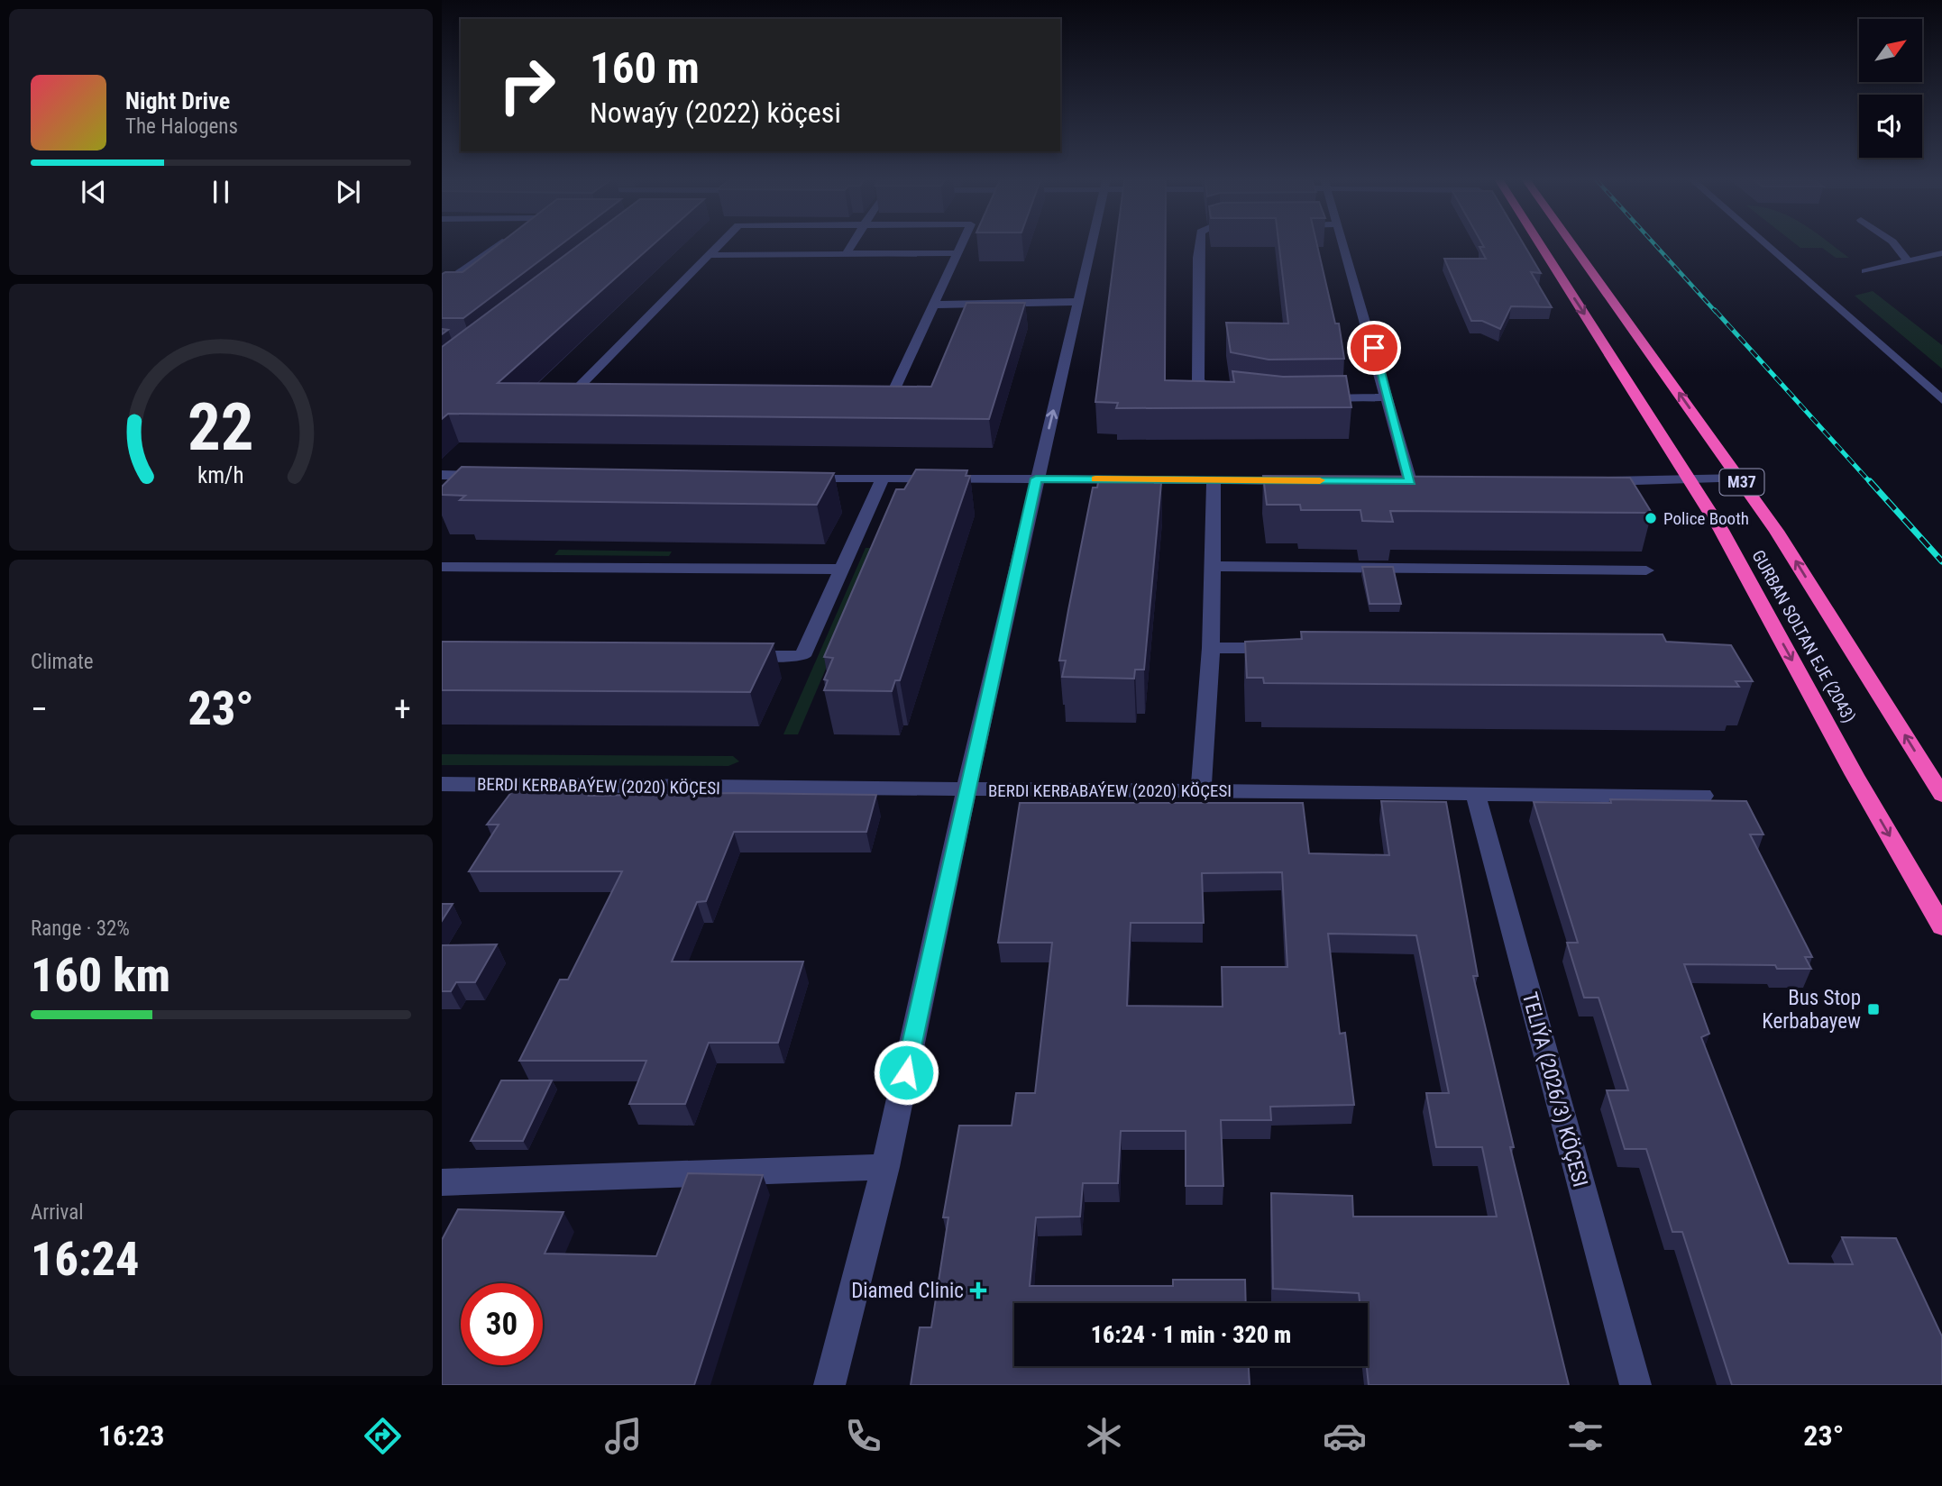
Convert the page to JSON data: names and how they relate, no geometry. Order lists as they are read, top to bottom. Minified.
{"streets":{"highway":["M37","GURBAN SOLTAN EJE (2043)"],"street":["BERDI KERBABAÝEW (2020) KÖÇESI","TELIÝA (2026/3) KÖÇESI"]},"crossings":[["BERDI KERBABAÝEW (2020) KÖÇESI","TELIÝA (2026/3) KÖÇESI"]],"places":{"other":["Police Booth"],"transit":["Bus Stop Kerbabayew"],"health":["Diamed Clinic"]},"north":"top right","page":{"turn":["160 m","Nowaýy (2022) köçesi"],"song":["Night Drive","The Halogens"],"tile":["Climate",["Range · 32%","160 km"],["Arrival","16:24"]],"heat":["−","23°","+"],"limit":"30","trip":"16:24 · 1 min · 320 m","tabs":["16:23","23°"],"gauge":["22","km/h"]}}
